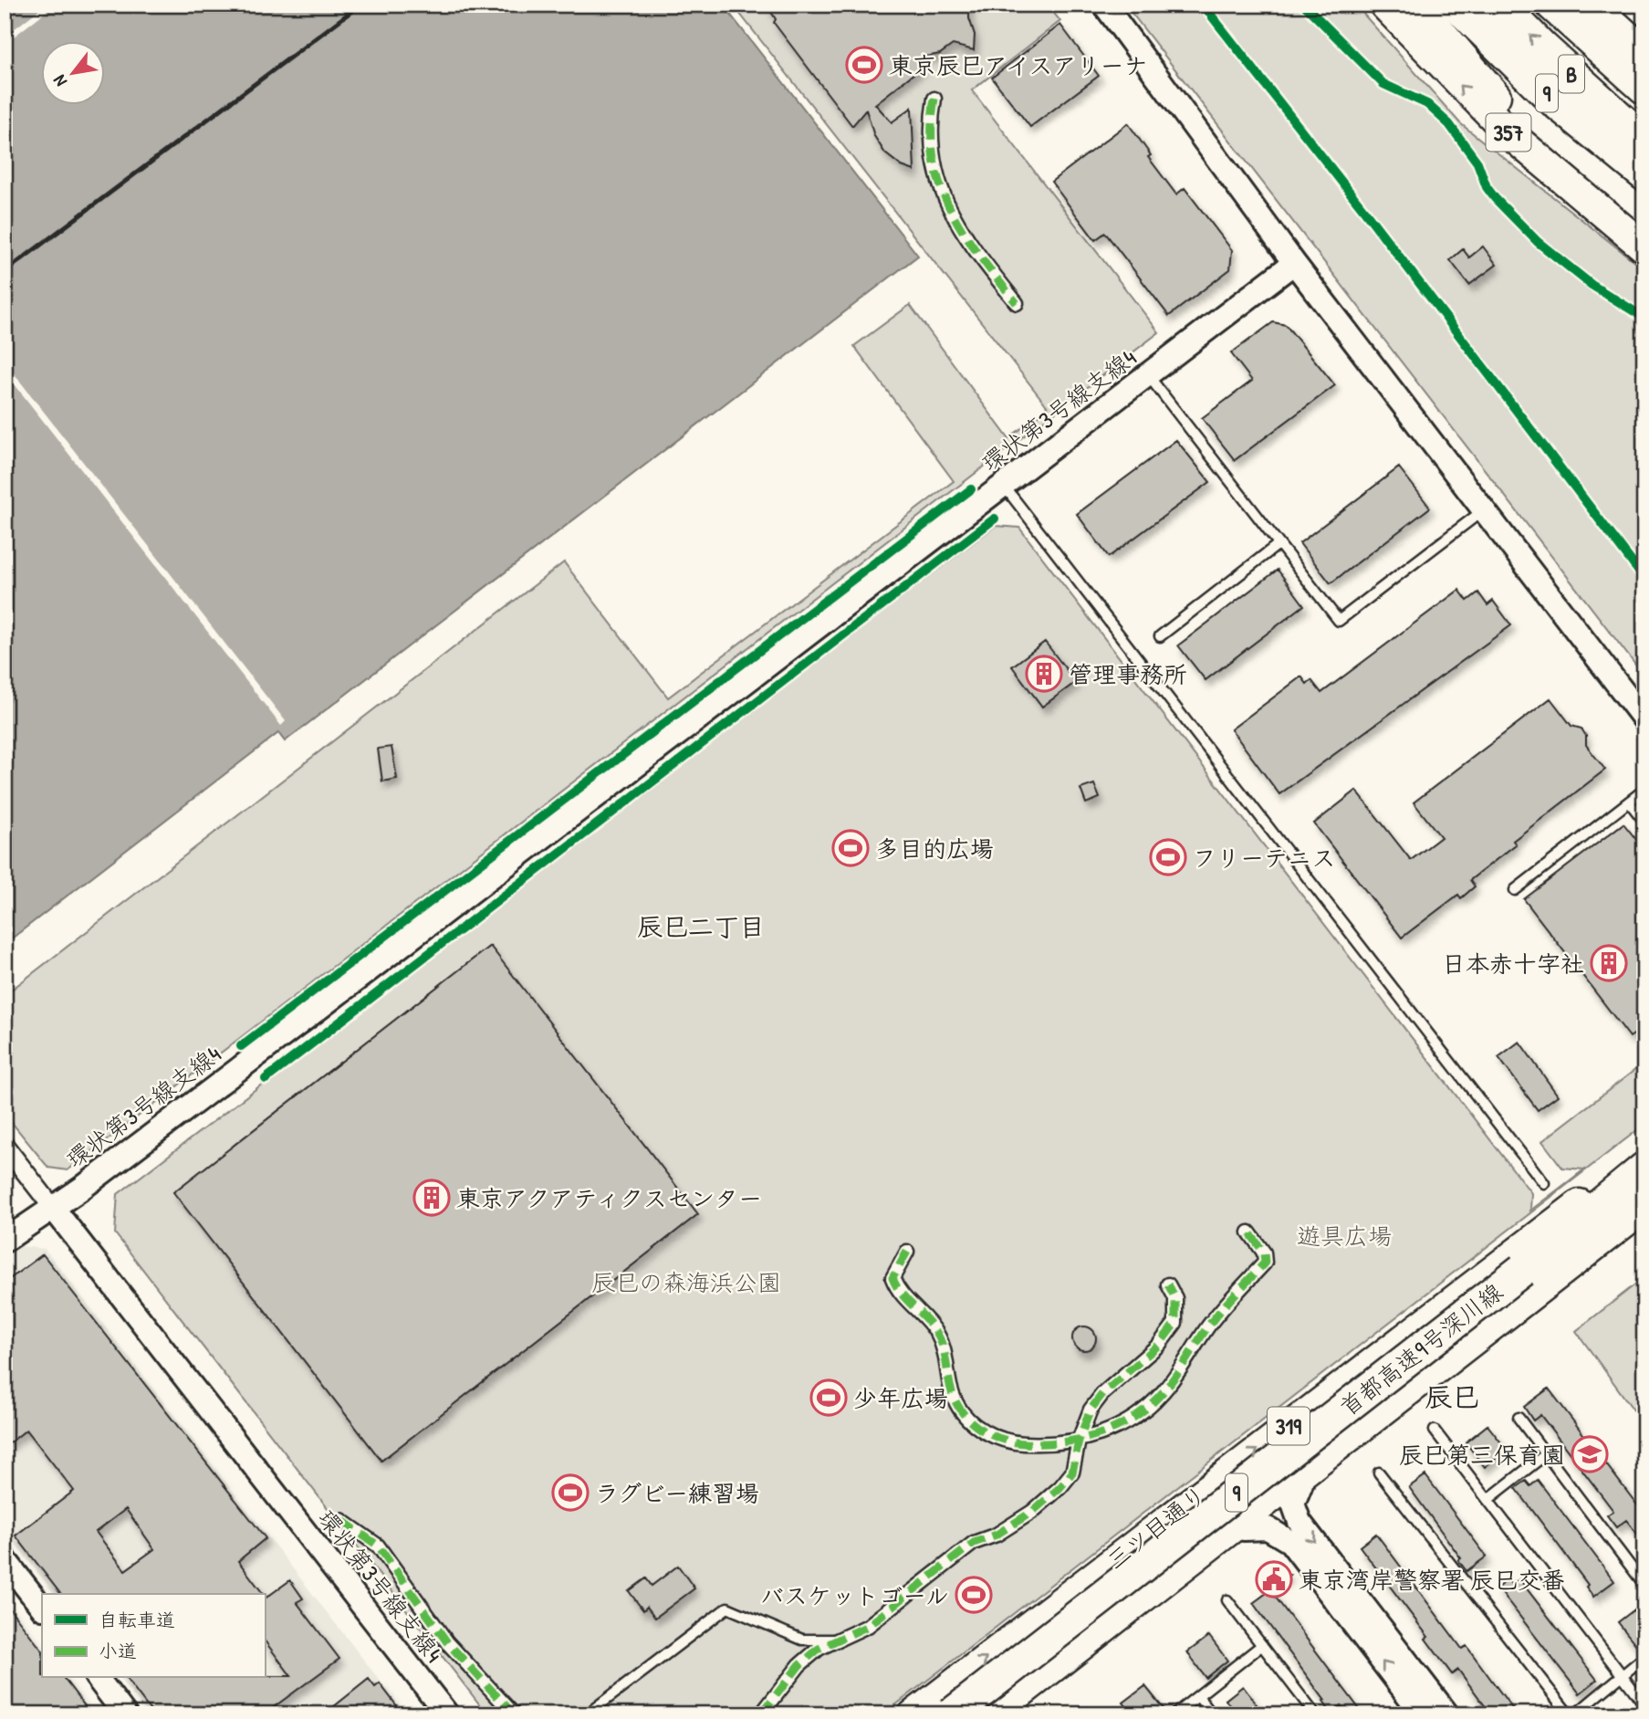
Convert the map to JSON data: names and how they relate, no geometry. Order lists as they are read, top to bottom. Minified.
{"streets":{"highway":["B","9","357","首都高速9号深川線"],"main road":["319","三ツ目通り"],"street":["環状第3号線支線4"]},"crossings":[["9","首都高速9号深川線"],["首都高速9号深川線","三ツ目通り"]],"districts":["辰巳二丁目","辰巳"],"parks":["遊具広場","辰巳の森海浜公園"],"places":{"sports":["東京辰巳アイスアリーナ","多目的広場","フリーテニス","少年広場","ラグビー練習場","バスケットゴール"],"building":["管理事務所","日本赤十字社","東京アクアティクスセンター"],"school or university":["辰巳第三保育園"],"public building":["東京湾岸警察署 辰巳交番"]},"legend":["自転車道","小道"],"north":"bottom left"}
